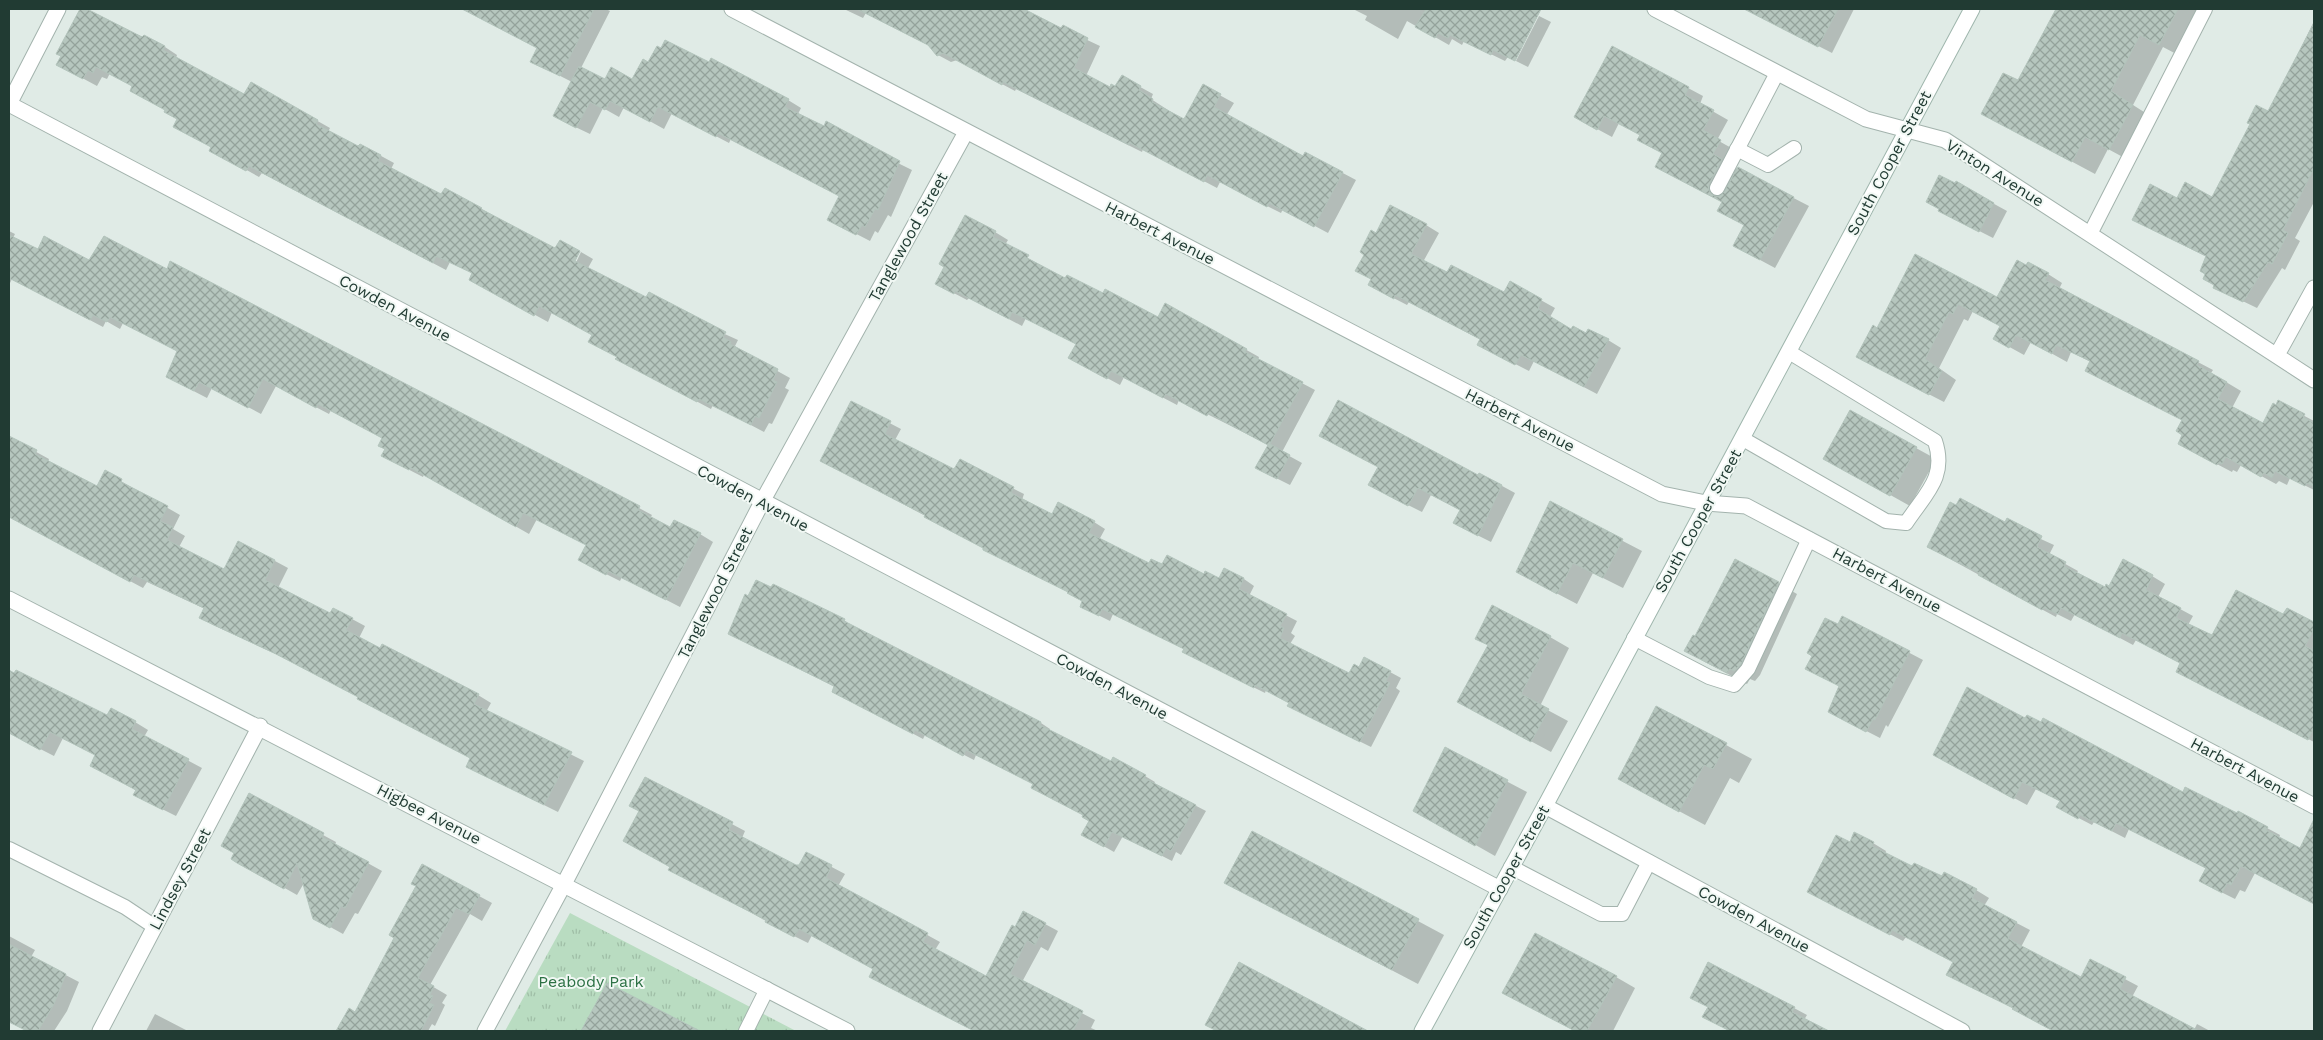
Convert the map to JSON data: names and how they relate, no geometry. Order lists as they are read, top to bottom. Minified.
{"streets":{"street":["South Cooper Street","Vinton Avenue","Harbert Avenue","Tanglewood Street","Cowden Avenue","Higbee Avenue","Lindsey Street"]},"crossings":[["South Cooper Street","Vinton Avenue"],["South Cooper Street","Harbert Avenue"],["South Cooper Street","Cowden Avenue"],["Harbert Avenue","Tanglewood Street"],["Tanglewood Street","Cowden Avenue"],["Tanglewood Street","Higbee Avenue"],["Higbee Avenue","Lindsey Street"]],"parks":["Peabody Park"]}
